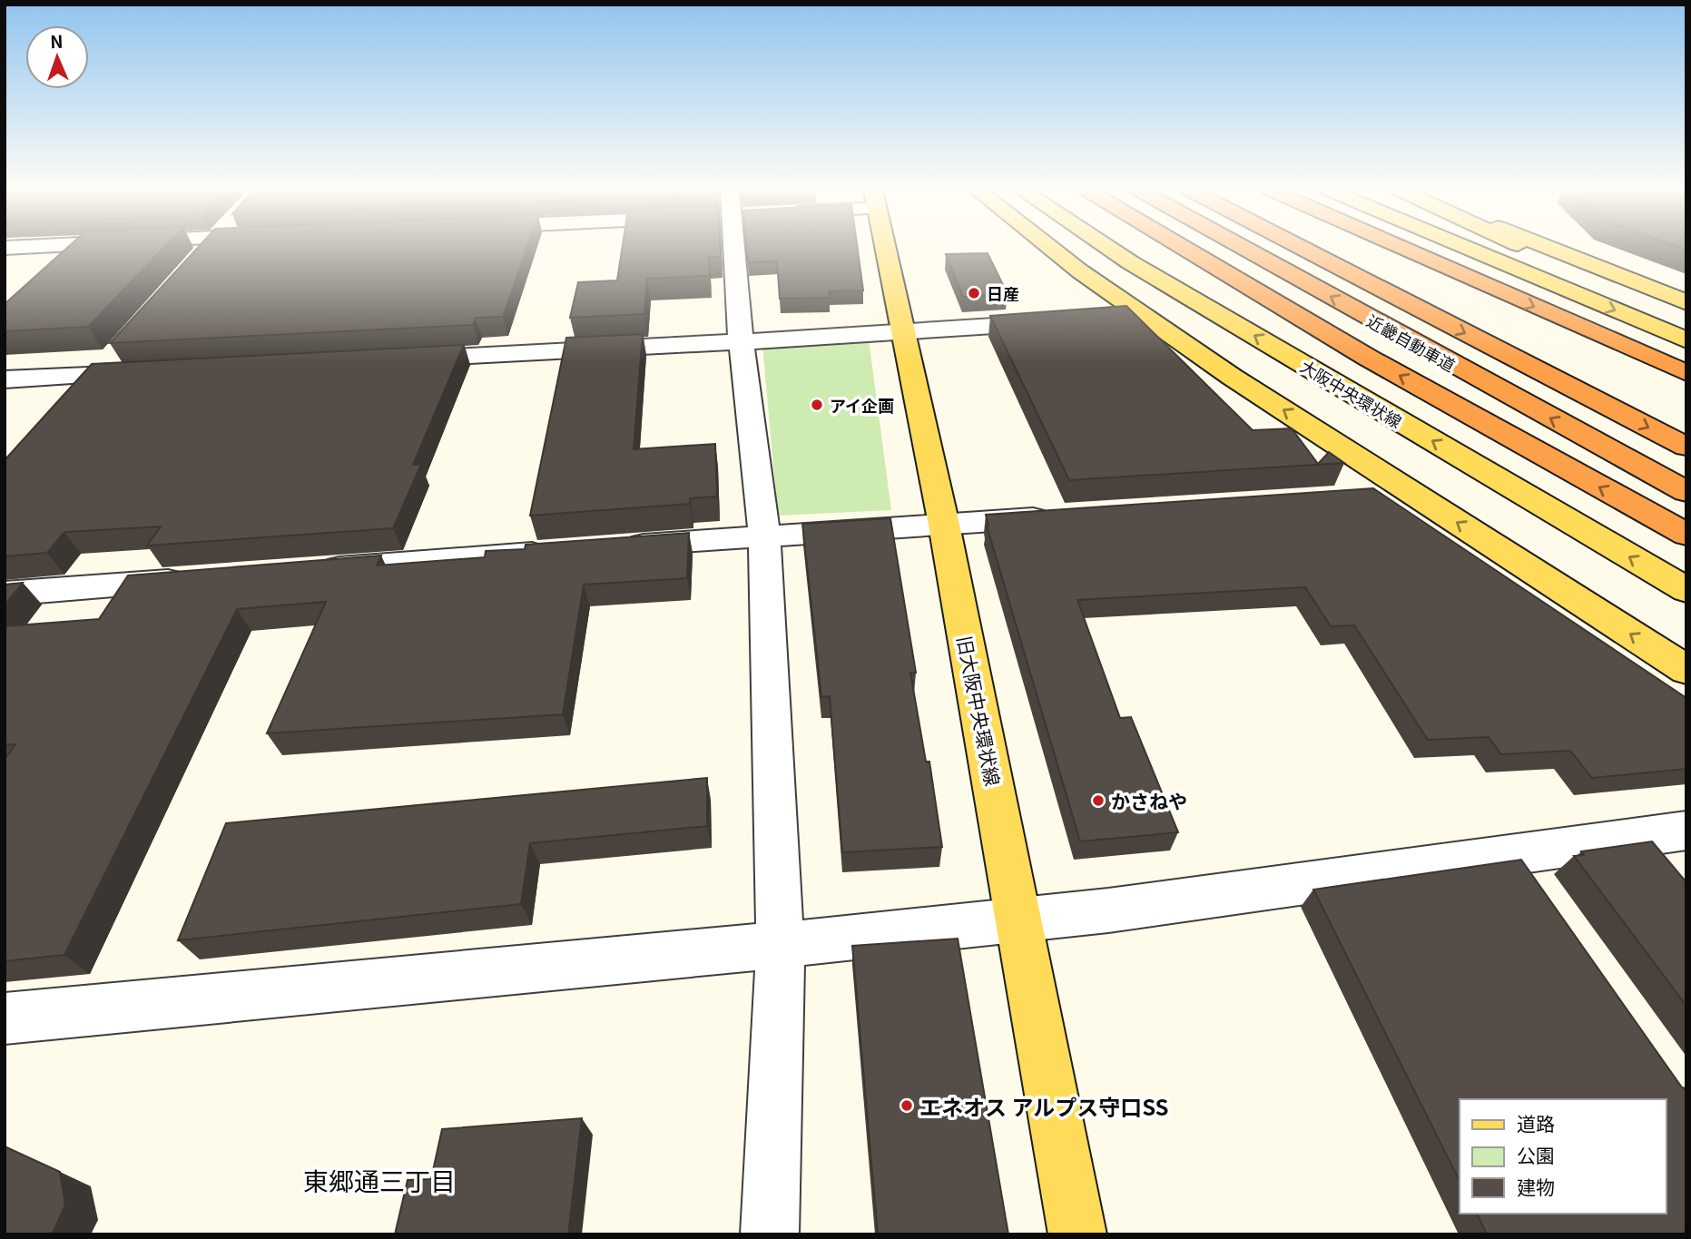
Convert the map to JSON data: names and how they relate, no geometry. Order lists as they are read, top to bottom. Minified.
{"streets":{"highway":["近畿自動車道"],"main road":["大阪中央環状線","旧大阪中央環状線"]},"districts":["東郷通三丁目"],"places":["日産","アイ企画","かさねや","エネオス アルプス守口SS"],"legend":["道路","公園","建物"],"north":"top"}
